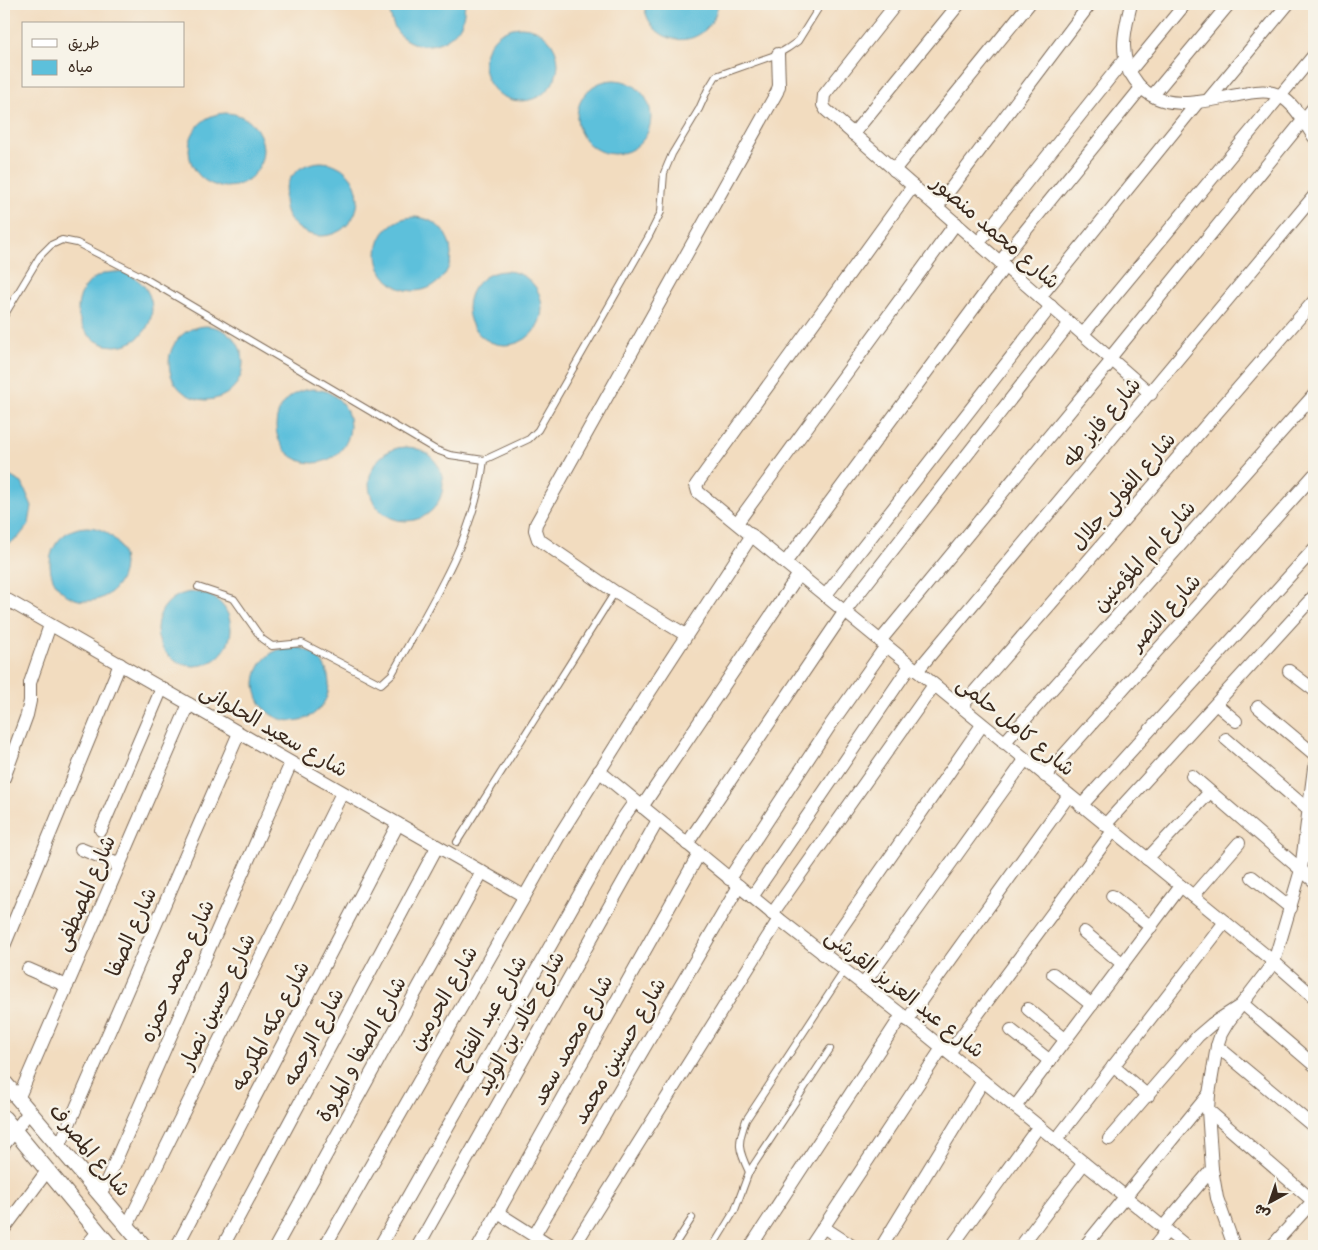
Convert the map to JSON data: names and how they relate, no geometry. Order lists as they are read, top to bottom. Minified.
{"streets":{"street":["شارع محمد منصور","شارع فايز طه","شارع الفولى جلال","شارع ام المؤمنين","شارع النصر","شارع كامل حلمى","شارع سعيد الحلوانى","شارع المصطفى","شارع الصفا","شارع محمد حمزه","شارع عبد العزيز القرشى","شارع الحرمين","شارع حسين نصار","شارع عبد الفتاح","شارع خالد بن الوليد","شارع مكه المكرمه","شارع الرحمه","شارع محمد سعد","شارع الصفا و المروة","شارع حسنين محمد","شارع المصرف"]},"crossings":[["شارع محمد منصور","شارع فايز طه"],["شارع محمد منصور","شارع كامل حلمى"],["شارع محمد منصور","شارع حسنين محمد"],["شارع فايز طه","شارع كامل حلمى"],["شارع فايز طه","شارع عبد العزيز القرشى"],["شارع الفولى جلال","شارع كامل حلمى"],["شارع ام المؤمنين","شارع كامل حلمى"],["شارع النصر","شارع كامل حلمى"],["شارع كامل حلمى","شارع الحرمين"],["شارع كامل حلمى","شارع عبد الفتاح"],["شارع كامل حلمى","شارع حسنين محمد"],["شارع سعيد الحلوانى","شارع المصطفى"],["شارع سعيد الحلوانى","شارع الصفا"],["شارع سعيد الحلوانى","شارع محمد حمزه"],["شارع سعيد الحلوانى","شارع الحرمين"],["شارع سعيد الحلوانى","شارع حسين نصار"],["شارع سعيد الحلوانى","شارع مكه المكرمه"],["شارع سعيد الحلوانى","شارع الرحمه"],["شارع سعيد الحلوانى","شارع الصفا و المروة"],["شارع المصطفى","شارع المصرف"],["شارع الصفا","شارع المصرف"],["شارع محمد حمزه","شارع المصرف"],["شارع عبد العزيز القرشى","شارع الحرمين"],["شارع عبد العزيز القرشى","شارع عبد الفتاح"],["شارع عبد العزيز القرشى","شارع خالد بن الوليد"],["شارع عبد العزيز القرشى","شارع محمد سعد"],["شارع عبد العزيز القرشى","شارع حسنين محمد"],["شارع حسين نصار","شارع المصرف"]],"legend":["طريق","مياه"],"north":"bottom left"}
